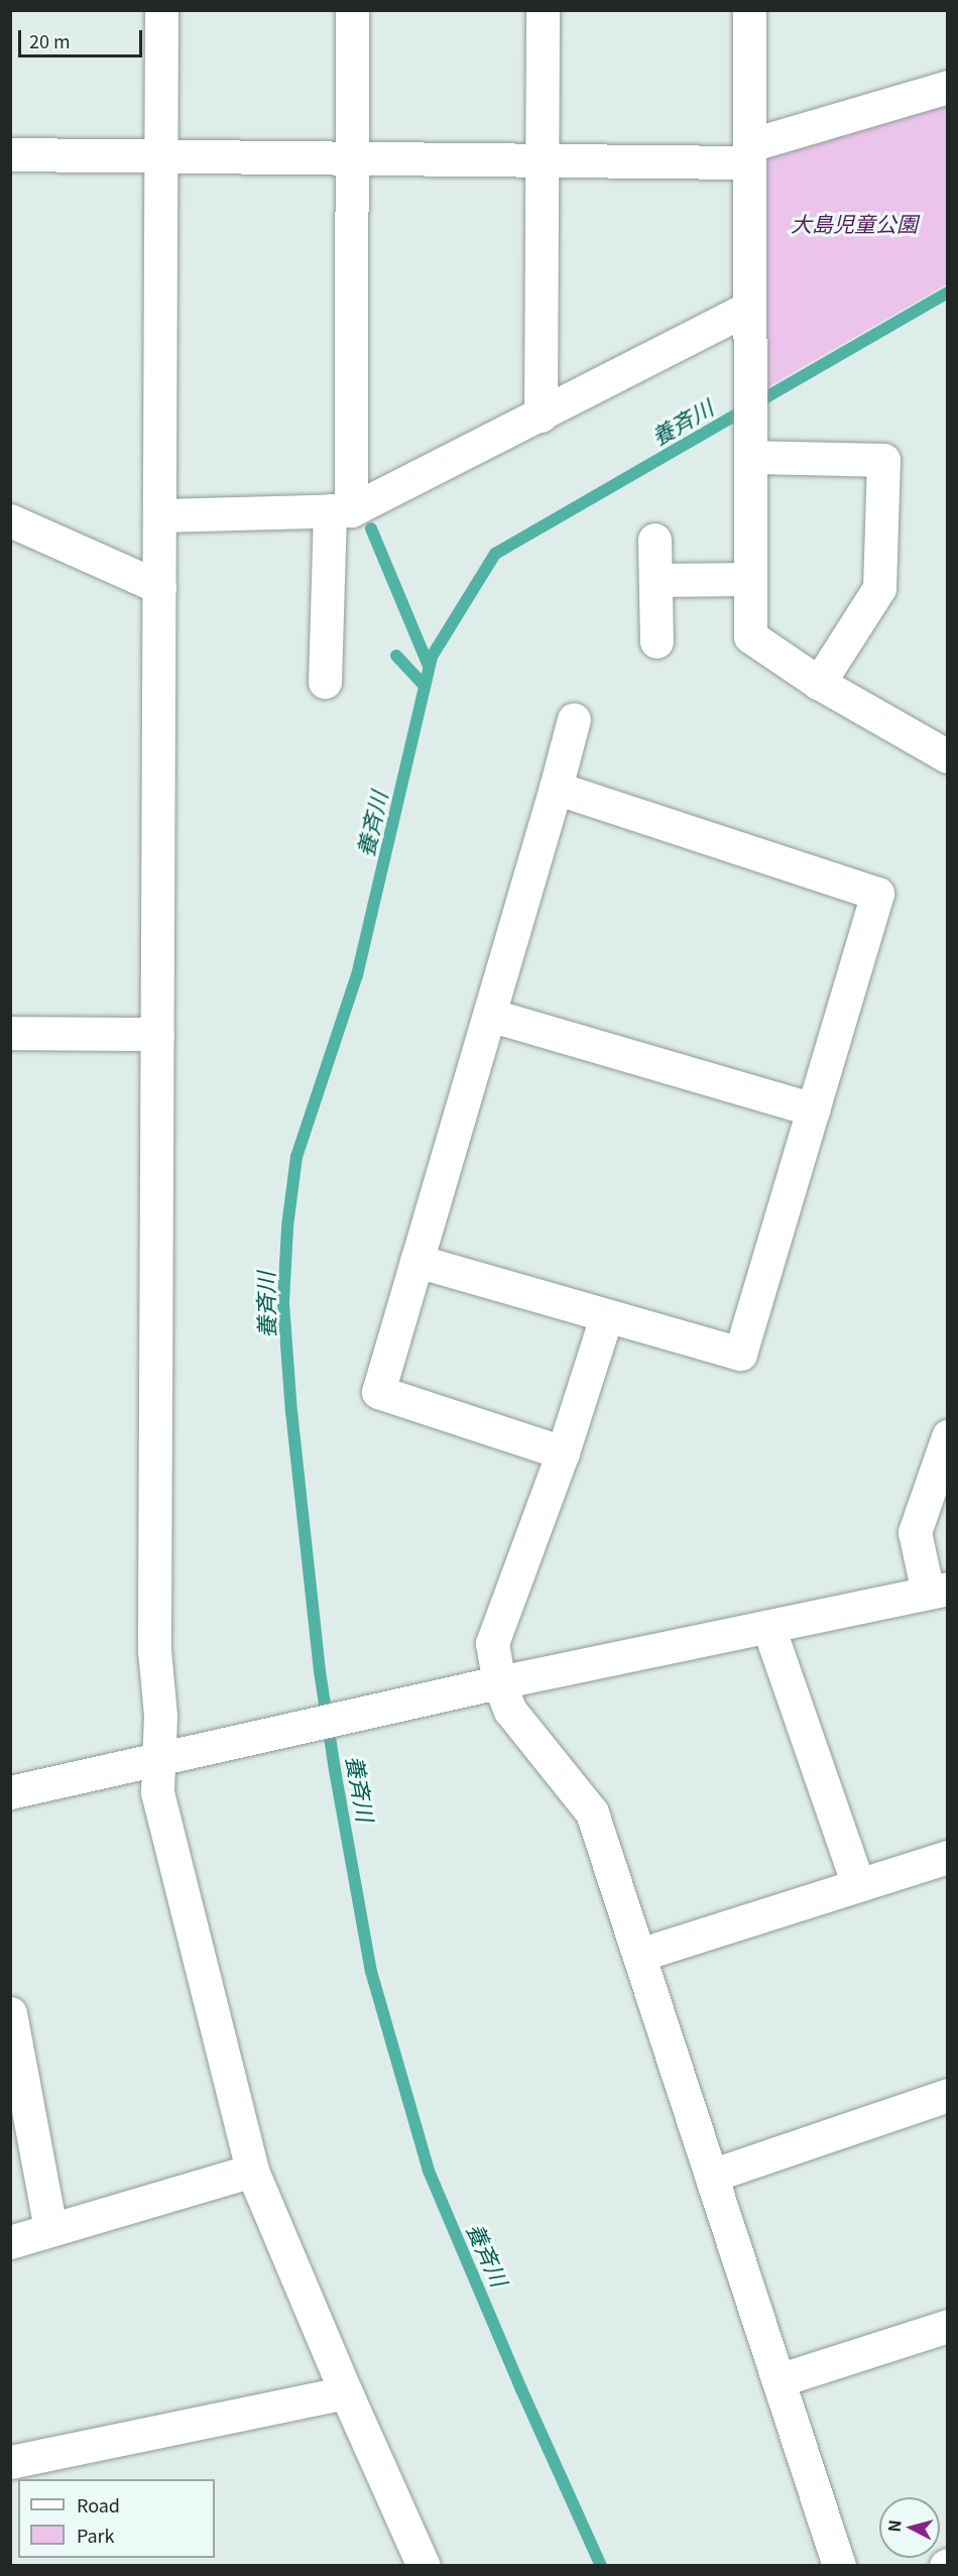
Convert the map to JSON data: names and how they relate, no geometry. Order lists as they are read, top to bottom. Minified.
{"water":["養斉川"],"parks":["大島児童公園"],"legend":["Road","Park"],"scale_bar":"20 m","north":"left"}
